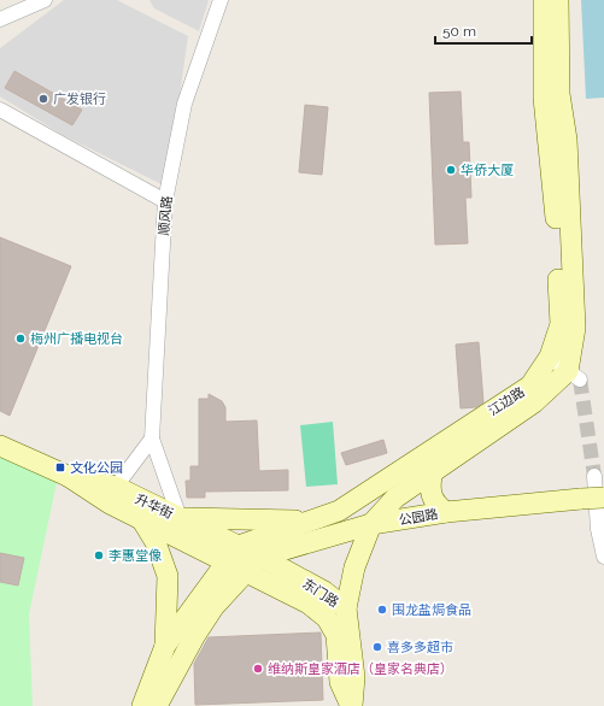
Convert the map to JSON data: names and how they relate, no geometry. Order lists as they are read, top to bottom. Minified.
{"streets":{"main road":["江边路","升华街","公园路","东门路"],"street":["顺风路"]},"crossings":[["顺风路","升华街"],["江边路","升华街"],["江边路","公园路"],["升华街","公园路"],["升华街","东门路"],["公园路","东门路"]],"places":{"other":["广发银行","华侨大厦","梅州广播电视台","李惠堂像","围龙盐焗食品","喜多多超市","维纳斯皇家酒店（皇家名典店）"],"transit":["文化公园"]},"scale_bar":"50 m"}
